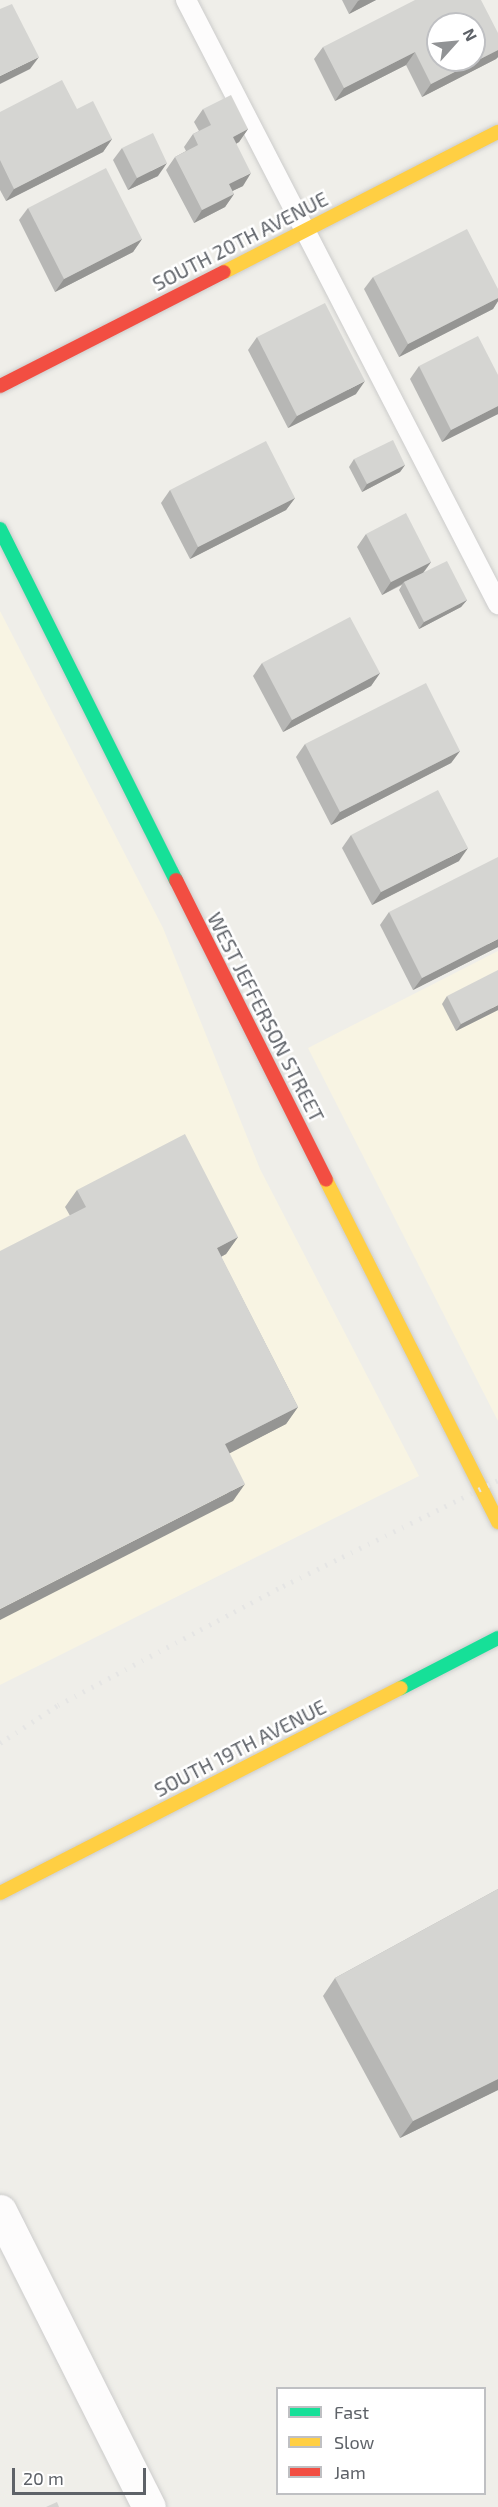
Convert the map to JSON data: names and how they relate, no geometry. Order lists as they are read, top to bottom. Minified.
{"streets":{"street":["SOUTH 20TH AVENUE","WEST JEFFERSON STREET","SOUTH 19TH AVENUE"]},"legend":["Fast","Slow","Jam"],"scale_bar":"20 m","north":"top right"}
